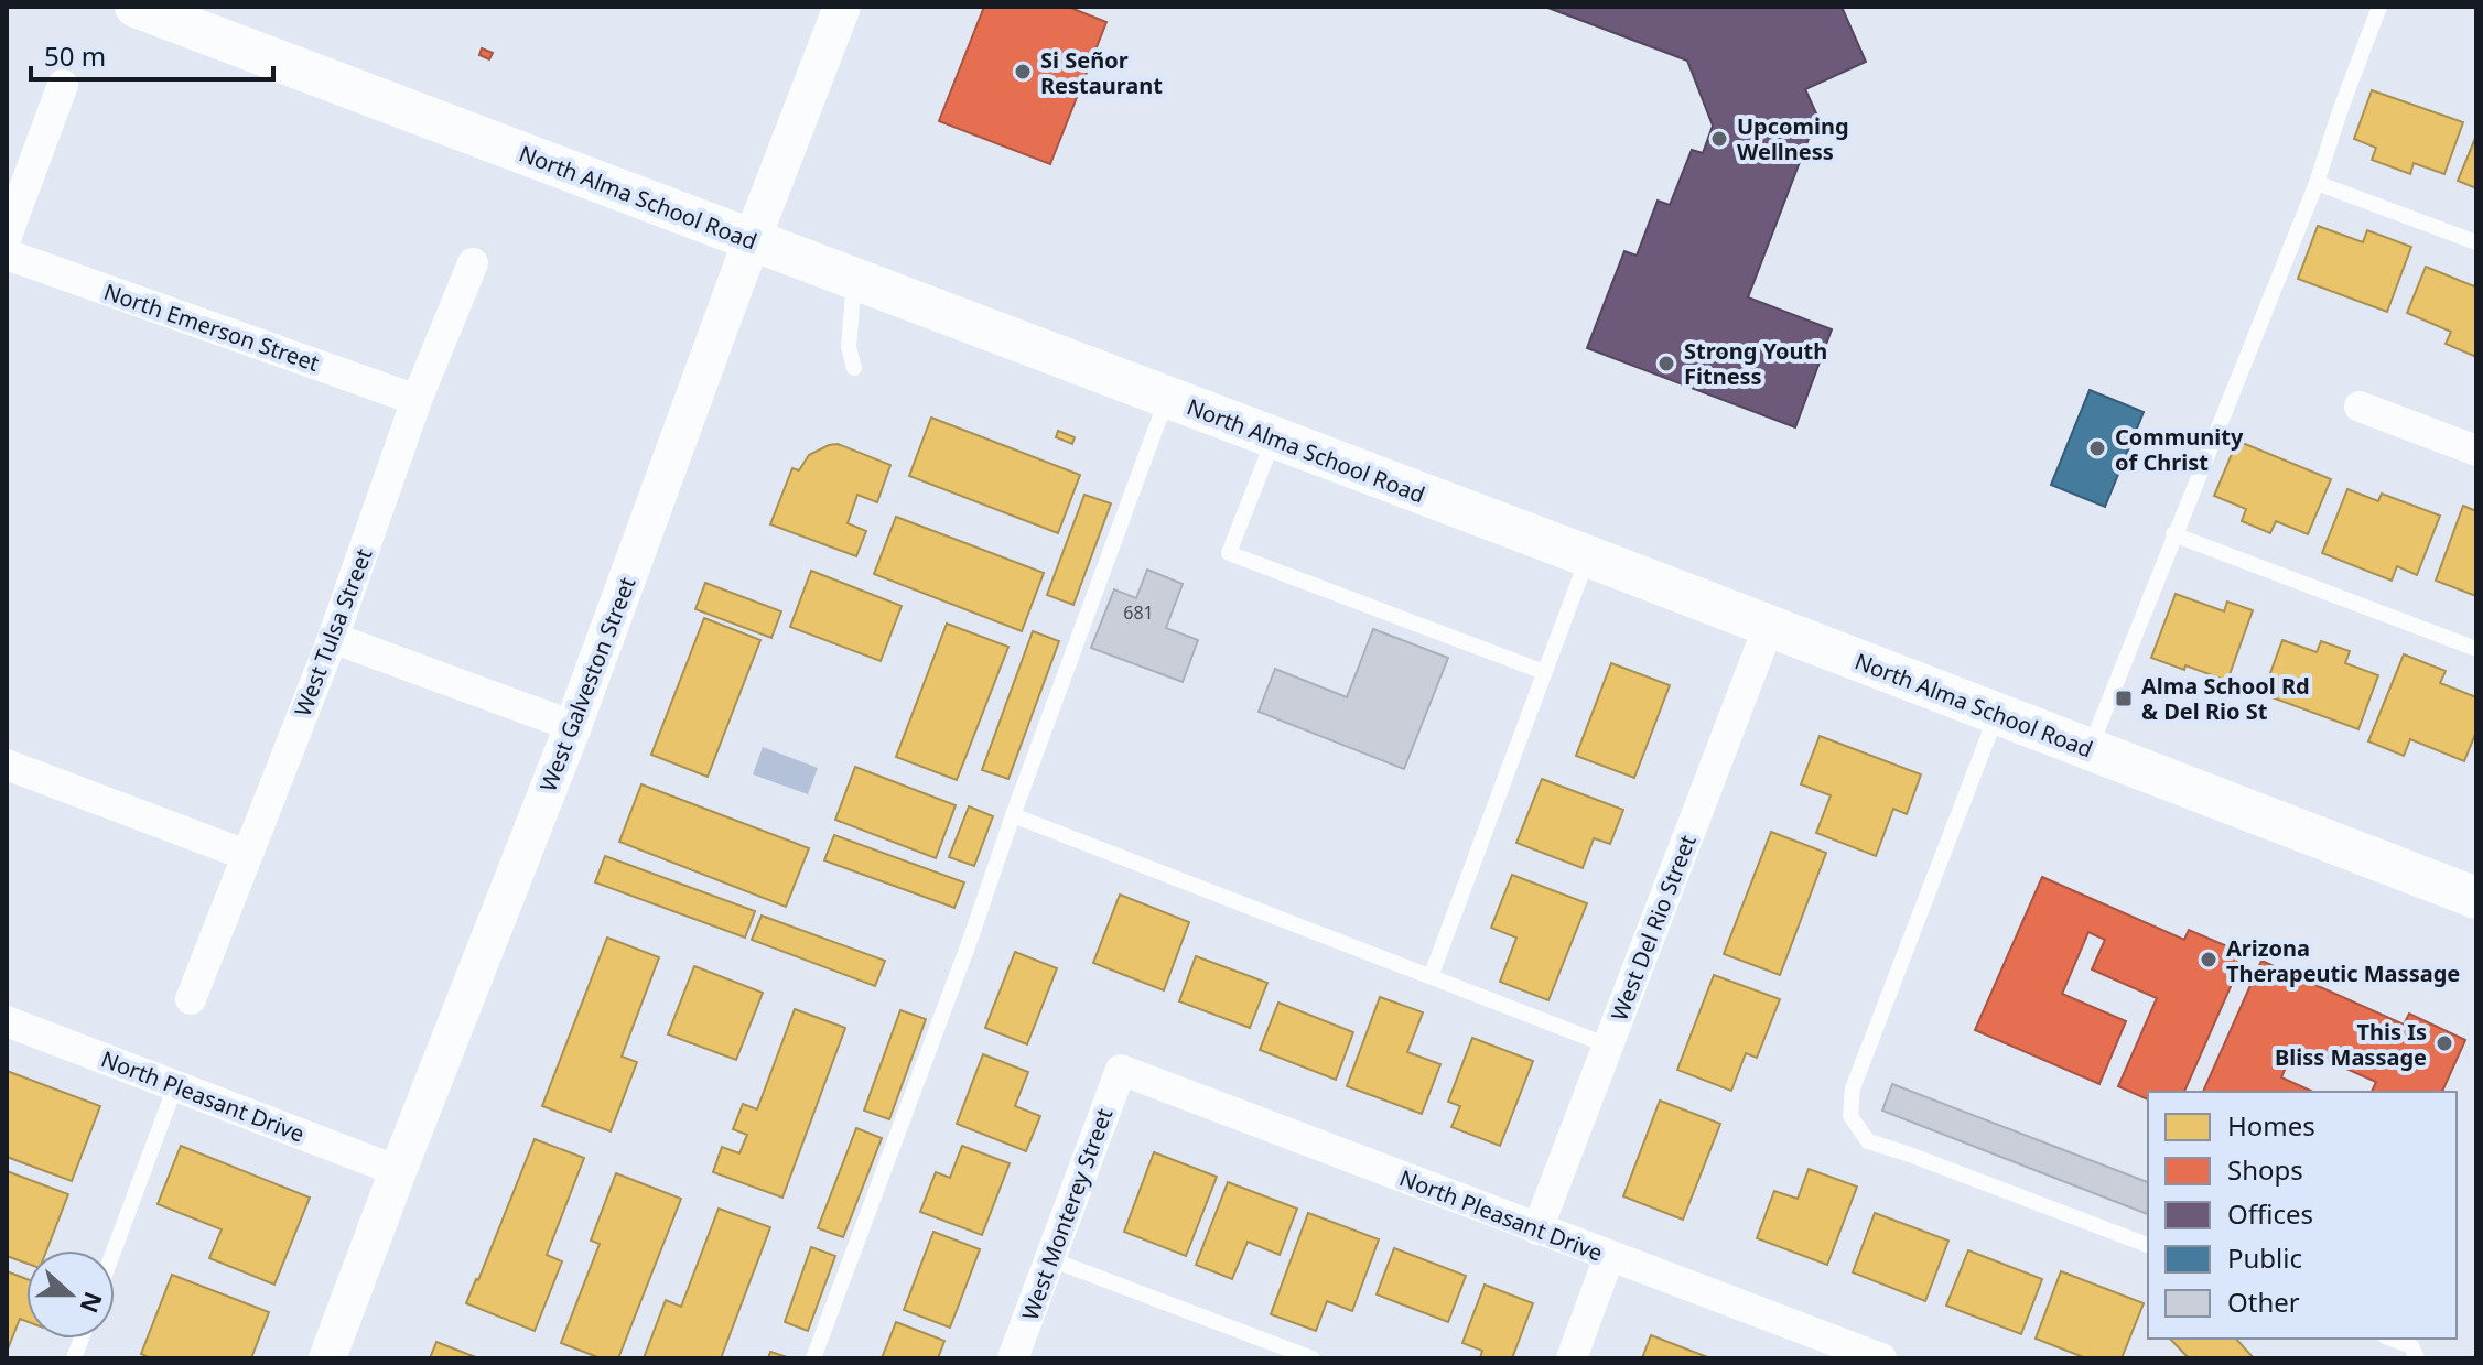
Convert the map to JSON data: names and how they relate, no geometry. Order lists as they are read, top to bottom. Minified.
{"streets":{"main road":["North Alma School Road"],"street":["North Emerson Street","West Tulsa Street","West Galveston Street","West Del Rio Street","North Pleasant Drive","West Monterey Street"]},"crossings":[["North Alma School Road","West Galveston Street"],["North Alma School Road","West Del Rio Street"],["North Emerson Street","West Tulsa Street"],["West Galveston Street","North Pleasant Drive"],["West Del Rio Street","North Pleasant Drive"],["North Pleasant Drive","West Monterey Street"]],"places":{"other":["Si Señor Restaurant","Upcoming Wellness","Strong Youth Fitness","Community of Christ","Arizona Therapeutic Massage","This Is Bliss Massage"],"transit":["Alma School Rd & Del Rio St"]},"house_numbers":["681"],"legend":["Homes","Shops","Offices","Public","Other"],"scale_bar":"50 m","north":"right"}
